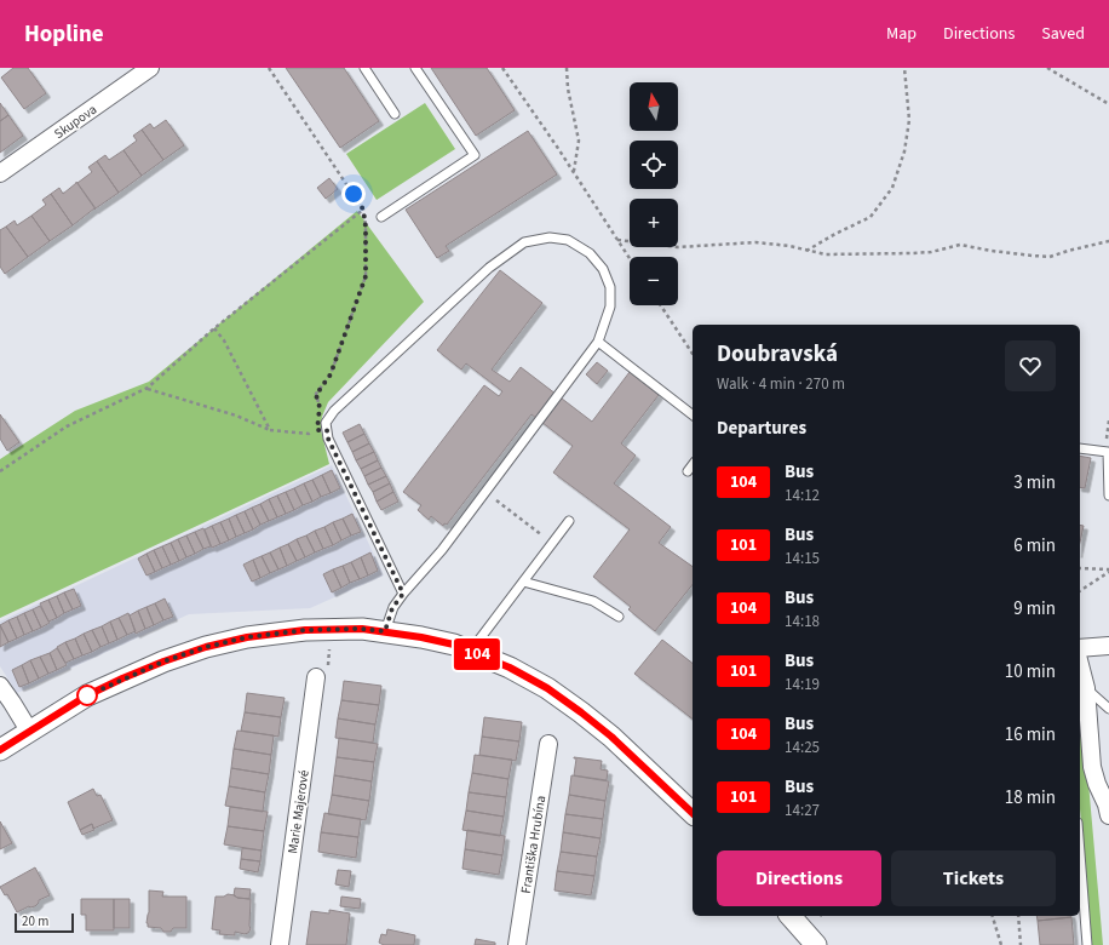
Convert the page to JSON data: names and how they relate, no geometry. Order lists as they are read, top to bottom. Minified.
{"streets":{"street":["Skupova","Marie Majerové","Františka Hrubína"]},"lines":["bus line 104"],"scale_bar":"20 m","north":"top","page":{"header":"Hopline","nav":["Map","Directions","Saved"],"on_map":"104","map_buttons":["+","−"],"heading":[["Doubravská","Walk · 4 min · 270 m"],"Departures"],"list":[{"mark":"104","name":"Bus","note":"14:12","value":"3 min"},{"mark":"101","name":"Bus","note":"14:15","value":"6 min"},{"mark":"104","name":"Bus","note":"14:18","value":"9 min"},{"mark":"101","name":"Bus","note":"14:19","value":"10 min"},{"mark":"104","name":"Bus","note":"14:25","value":"16 min"},{"mark":"101","name":"Bus","note":"14:27","value":"18 min"}],"buttons":["Directions","Tickets"],"scale":"20 m"}}
